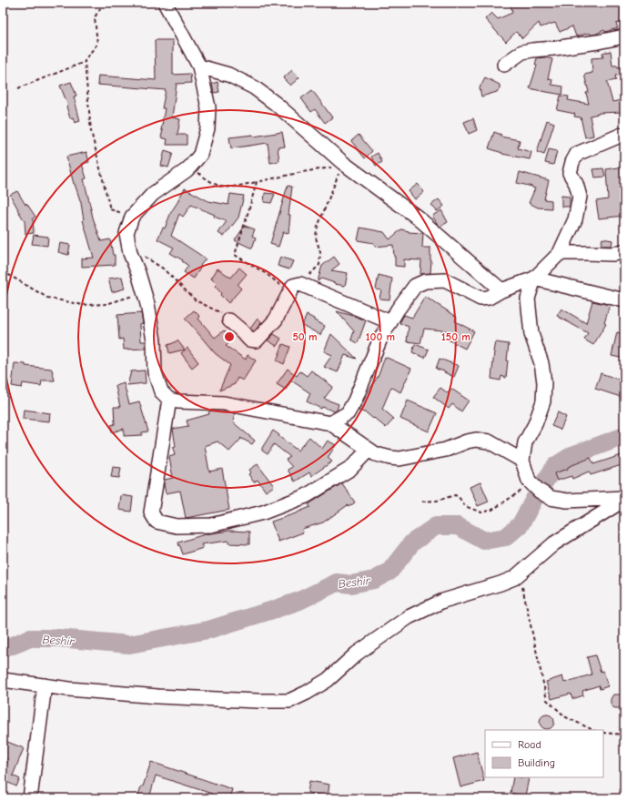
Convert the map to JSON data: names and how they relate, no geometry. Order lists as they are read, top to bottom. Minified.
{"water":["Beshir"],"legend":["Road","Building"],"rings":["50 m","100 m","150 m"]}
